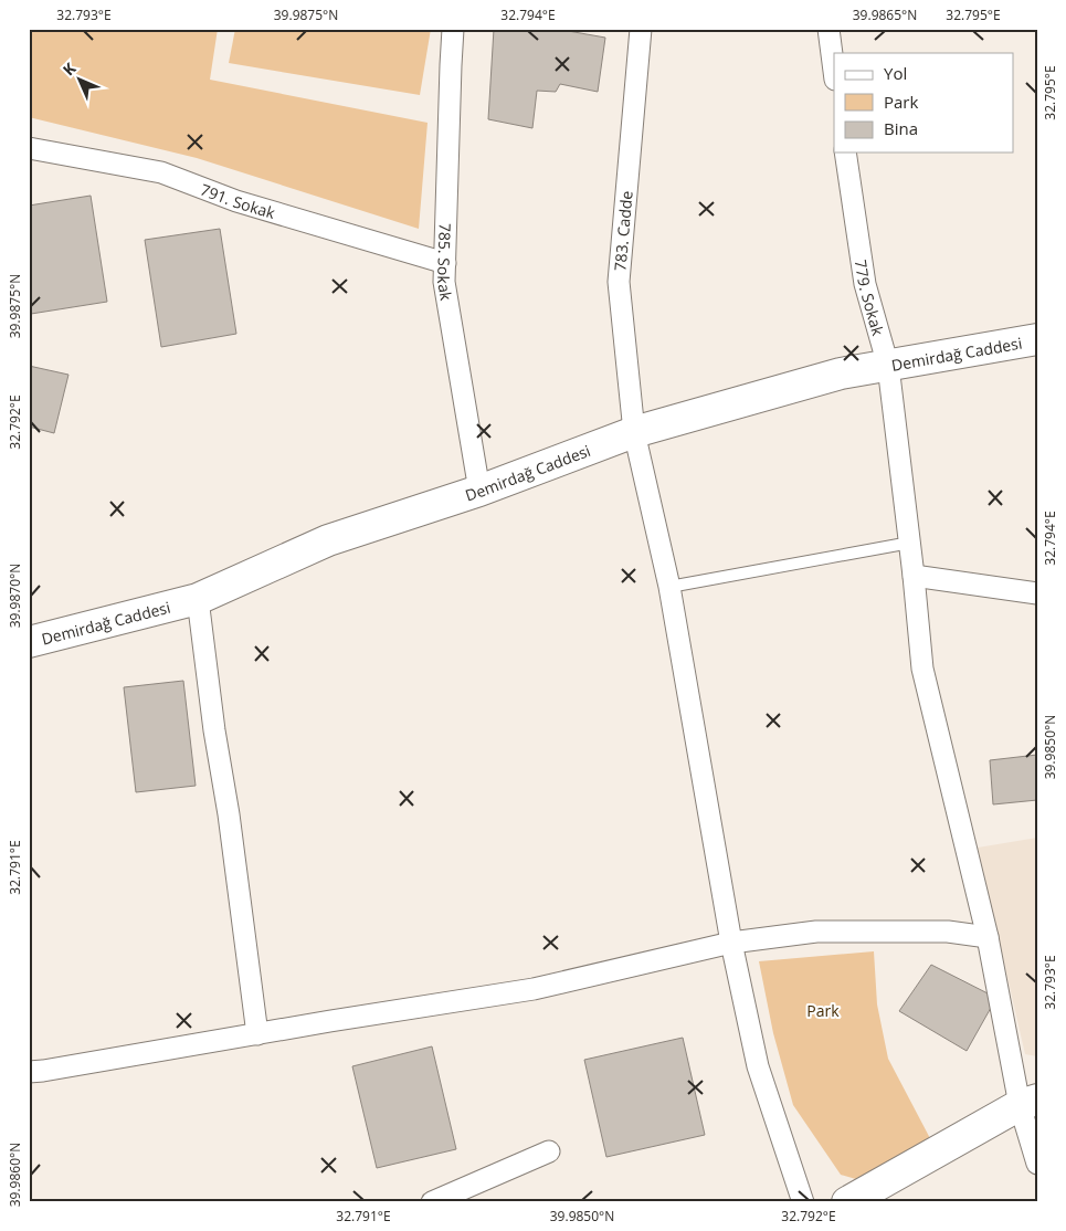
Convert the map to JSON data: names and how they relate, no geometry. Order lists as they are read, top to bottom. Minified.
{"streets":{"street":["791. Sokak","783. Cadde","785. Sokak","779. Sokak","Demirdağ Caddesi"]},"crossings":[["791. Sokak","785. Sokak"],["783. Cadde","Demirdağ Caddesi"],["785. Sokak","Demirdağ Caddesi"],["779. Sokak","Demirdağ Caddesi"]],"parks":["Park"],"legend":["Yol","Park","Bina"],"north":"top left","coordinates":["32.793°E","39.9875°N","32.794°E","39.9865°N","32.795°E","32.792°E","39.9870°N","39.9850°N","32.791°E","39.9860°N"]}
